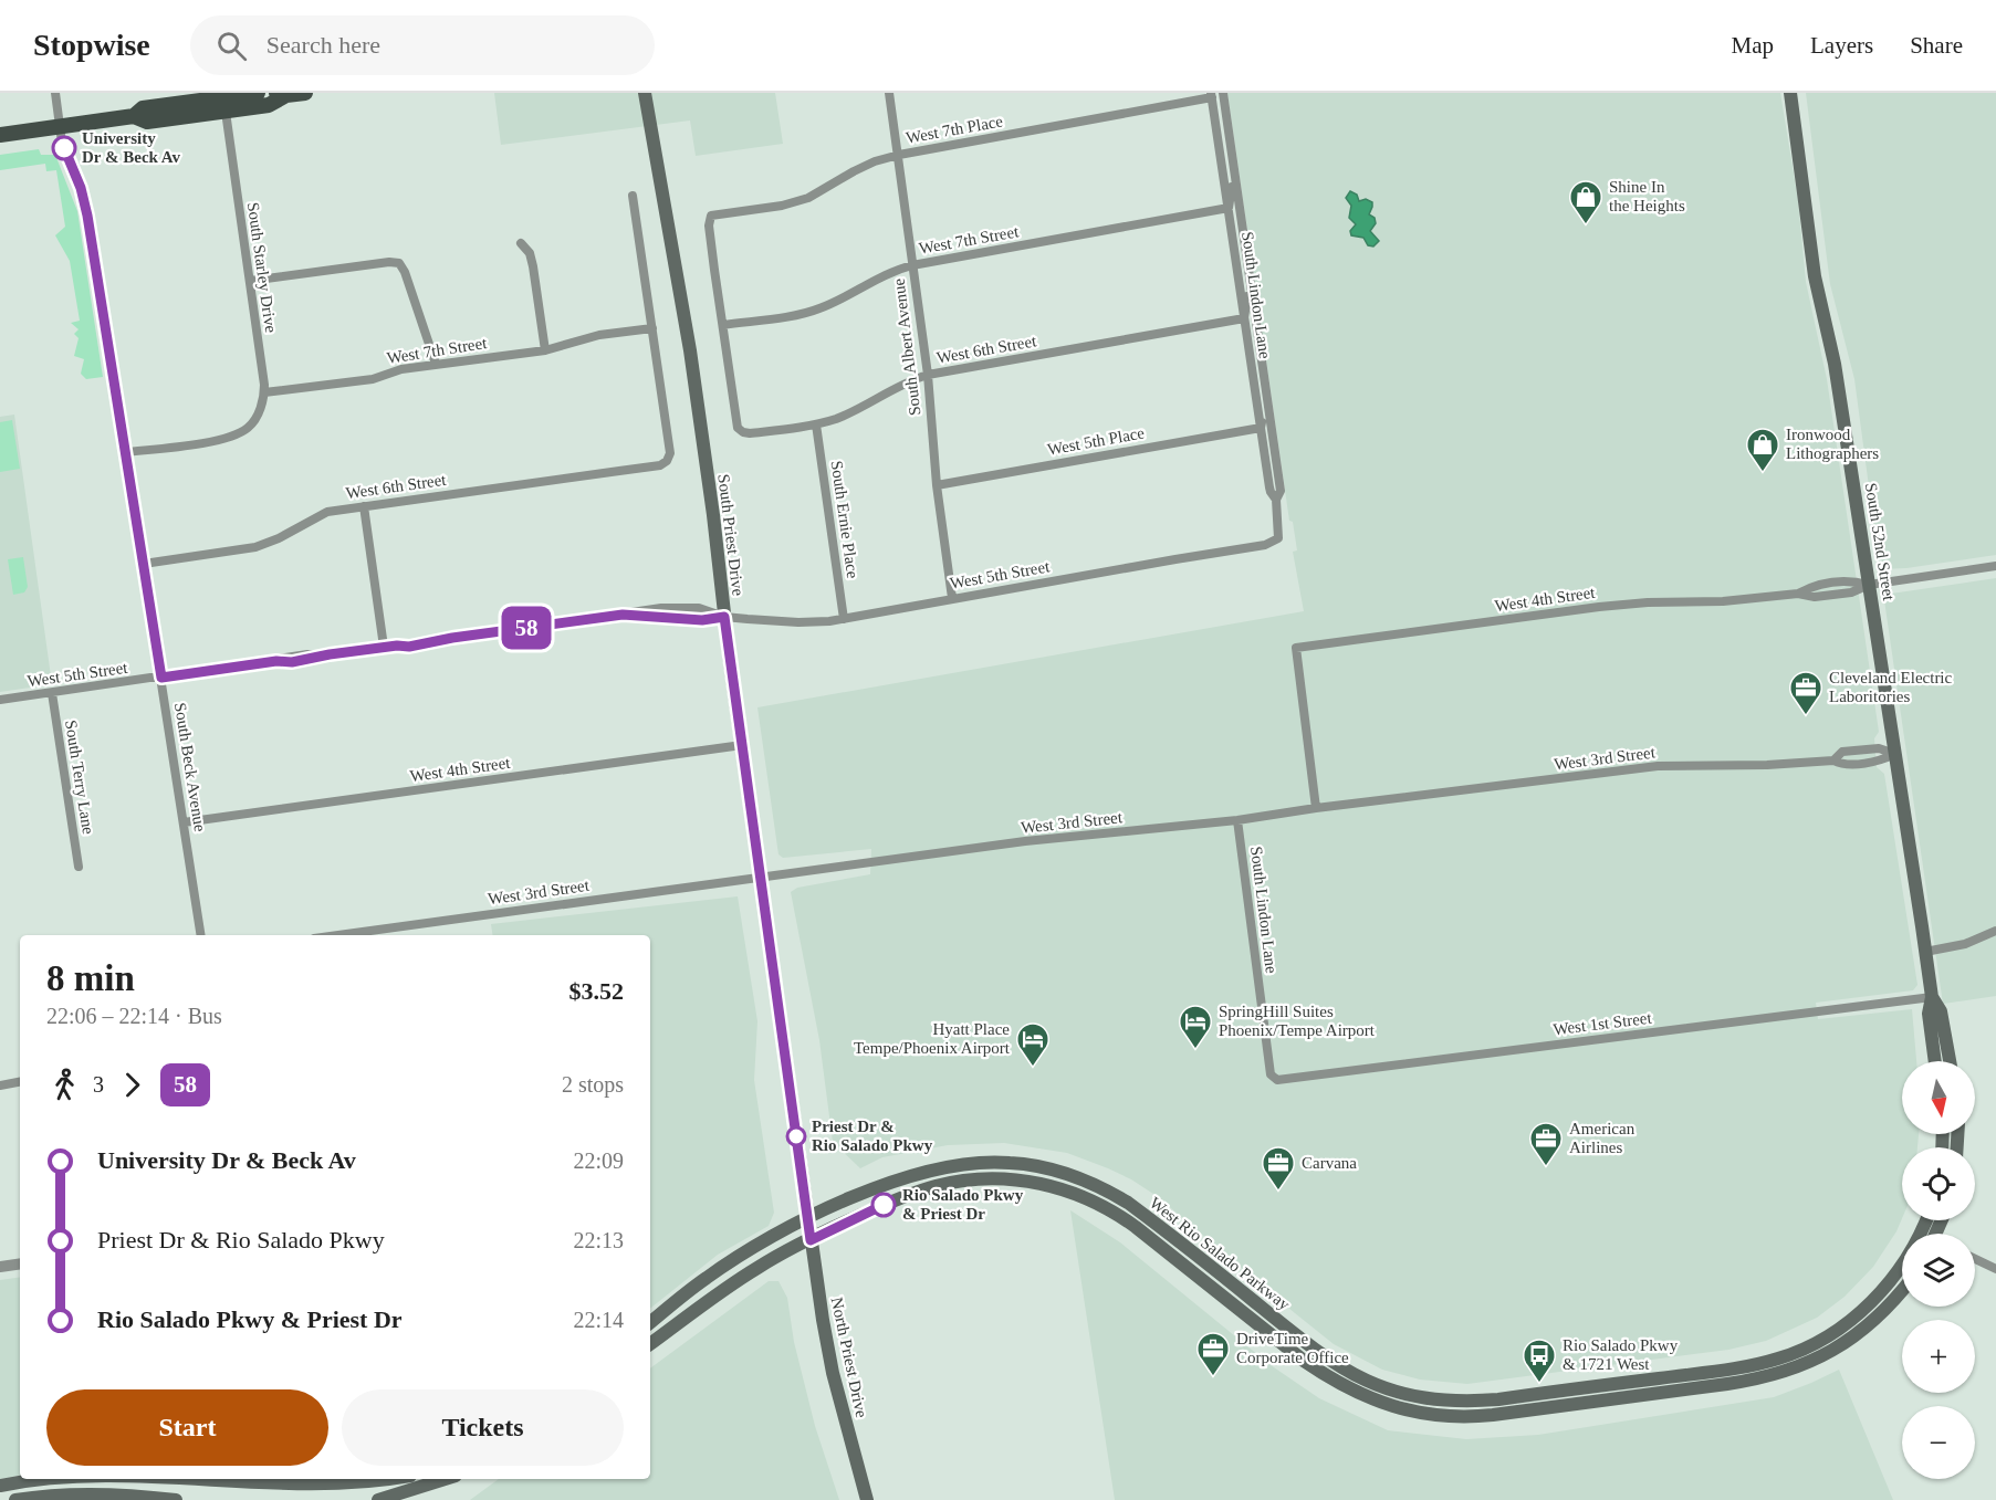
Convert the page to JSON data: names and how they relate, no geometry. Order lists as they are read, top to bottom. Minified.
{"streets":{"main road":["South Priest Drive","South 52nd Street","West Rio Salado Parkway","North Priest Drive"],"street":["West 7th Place","West 7th Street","South Starley Drive","South Lindon Lane","South Albert Avenue","West 6th Street","West 5th Place","South Ernie Place","West 5th Street","West 4th Street","West 3rd Street","South Beck Avenue","South Terry Lane","West 1st Street"]},"crossings":[["West 7th Place","West 7th Street"],["West 7th Place","South Lindon Lane"],["West 7th Place","South Albert Avenue"],["West 7th Place","West 6th Street"],["West 7th Street","South Starley Drive"],["West 7th Street","South Lindon Lane"],["West 7th Street","South Albert Avenue"],["West 7th Street","West 6th Street"],["South Starley Drive","South Beck Avenue"],["South Lindon Lane","West 6th Street"],["South Lindon Lane","West 5th Place"],["South Lindon Lane","West 5th Street"],["South Lindon Lane","West 3rd Street"],["South Lindon Lane","West 1st Street"],["South Albert Avenue","West 6th Street"],["South Albert Avenue","West 5th Place"],["South Albert Avenue","West 5th Street"],["West 6th Street","South Ernie Place"],["West 6th Street","South Beck Avenue"],["South Ernie Place","West 5th Street"],["South Priest Drive","West 5th Street"],["South Priest Drive","West 4th Street"],["South Priest Drive","West 3rd Street"],["South Priest Drive","West Rio Salado Parkway"],["South Priest Drive","North Priest Drive"],["South 52nd Street","West 4th Street"],["South 52nd Street","West 3rd Street"],["South 52nd Street","West 1st Street"],["West 5th Street","South Beck Avenue"],["West 5th Street","South Terry Lane"],["West 4th Street","West 3rd Street"],["West 4th Street","South Beck Avenue"],["West Rio Salado Parkway","North Priest Drive"]],"places":{"other":["University Dr & Beck Av","Priest Dr & Rio Salado Pkwy","Rio Salado Pkwy & Priest Dr"],"shop":["Shine In the Heights","Ironwood Lithographers"],"office":["Cleveland Electric Laboritories","American Airlines","Carvana","DriveTime Corporate Office"],"hotel":["SpringHill Suites Phoenix/Tempe Airport","Hyatt Place Tempe/Phoenix Airport"],"bus stop":["Rio Salado Pkwy & 1721 West"]},"lines":["bus line 58"],"north":"bottom","page":{"header":"Stopwise","search":"Search here","nav":["Map","Layers","Share"],"on_map":"58","heading":["8 min","22:06 – 22:14 · Bus","$3.52"],"legs":["3","58","2 stops"],"map_buttons":["+","−"],"list":[{"name":"University Dr & Beck Av","value":"22:09"},{"name":"Priest Dr & Rio Salado Pkwy","value":"22:13"},{"name":"Rio Salado Pkwy & Priest Dr","value":"22:14"}],"buttons":["Start","Tickets"]}}
